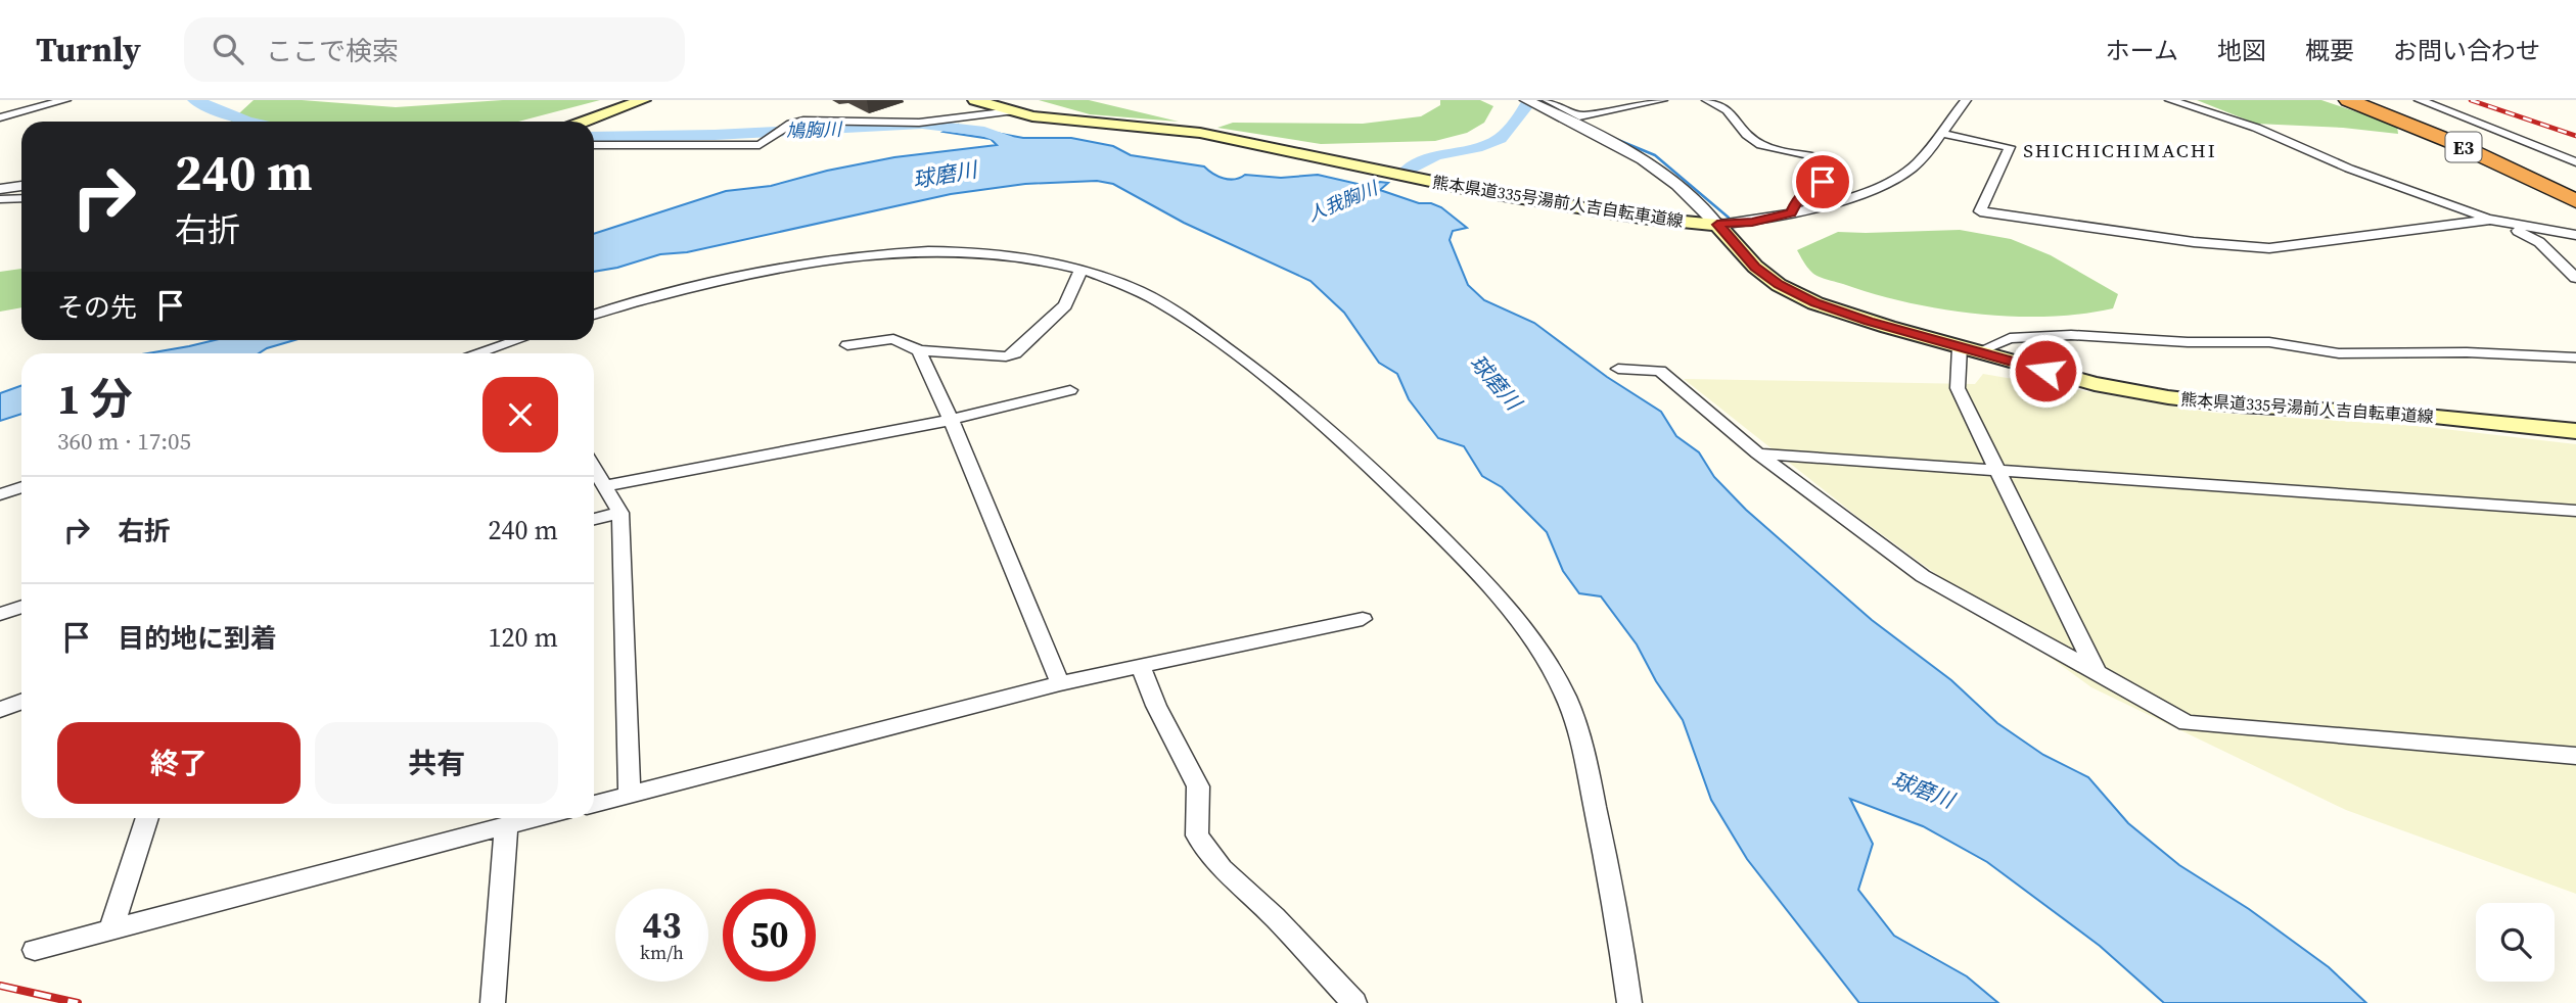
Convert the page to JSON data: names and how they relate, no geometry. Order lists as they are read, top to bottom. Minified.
{"streets":{"highway":["E3"],"main road":["熊本県道335号湯前人吉自転車道線"]},"districts":["SHICHICHIMACHI"],"water":["鳩胸川","球磨川","人我胸川"],"page":{"header":"Turnly","search":"ここで検索","nav":["ホーム","地図","概要","お問い合わせ"],"turn":["240 m","右折"],"then":"その先","heading":["1 分","360 m · 17:05"],"list":[{"name":"右折","value":"240 m"},{"name":"目的地に到着","value":"120 m"}],"buttons":["終了","共有"],"speed":"43 km/h","limit":"50"}}
